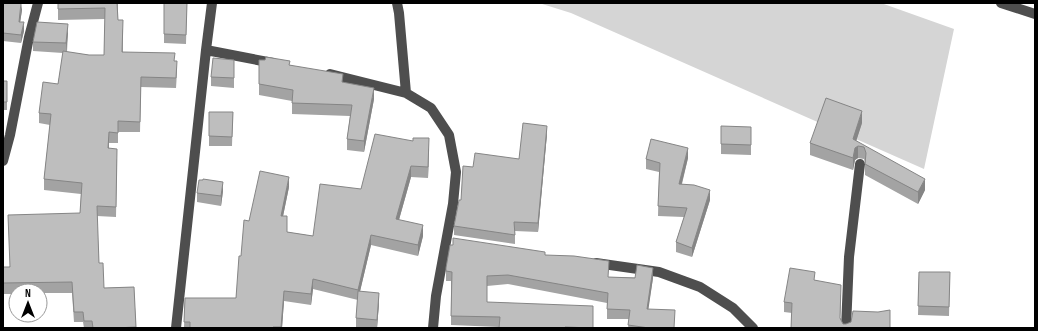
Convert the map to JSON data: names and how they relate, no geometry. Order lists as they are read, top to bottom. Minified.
{"north":"top"}
